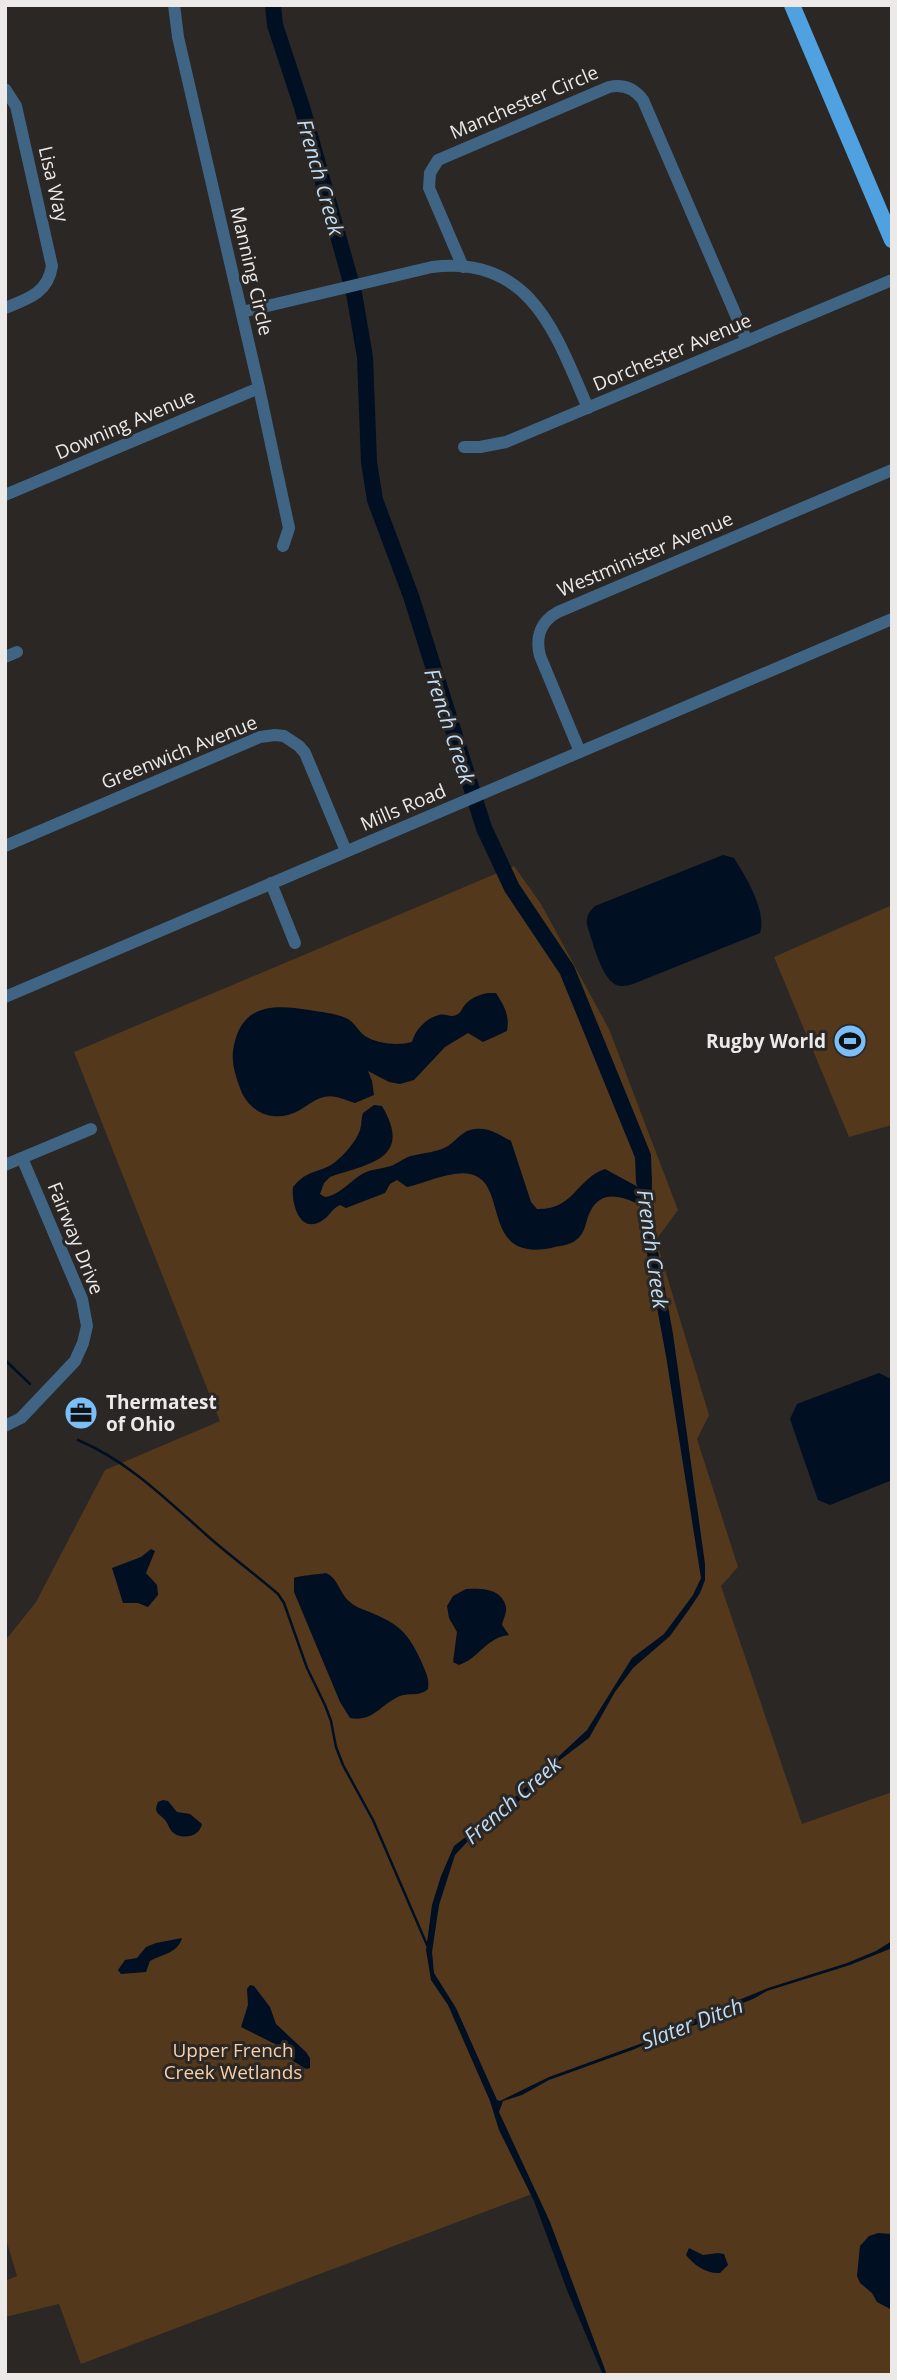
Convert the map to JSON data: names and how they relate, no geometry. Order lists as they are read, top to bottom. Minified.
{"streets":{"street":["Manchester Circle","Lisa Way","Manning Circle","Dorchester Avenue","Downing Avenue","Westminister Avenue","Greenwich Avenue","Mills Road","Fairway Drive"]},"crossings":[["Manchester Circle","Dorchester Avenue"],["Manning Circle","Downing Avenue"],["Westminister Avenue","Mills Road"],["Greenwich Avenue","Mills Road"]],"water":["French Creek","Slater Ditch"],"parks":["Upper French Creek Wetlands"],"places":{"sports":["Rugby World"],"office":["Thermatest of Ohio"]}}
